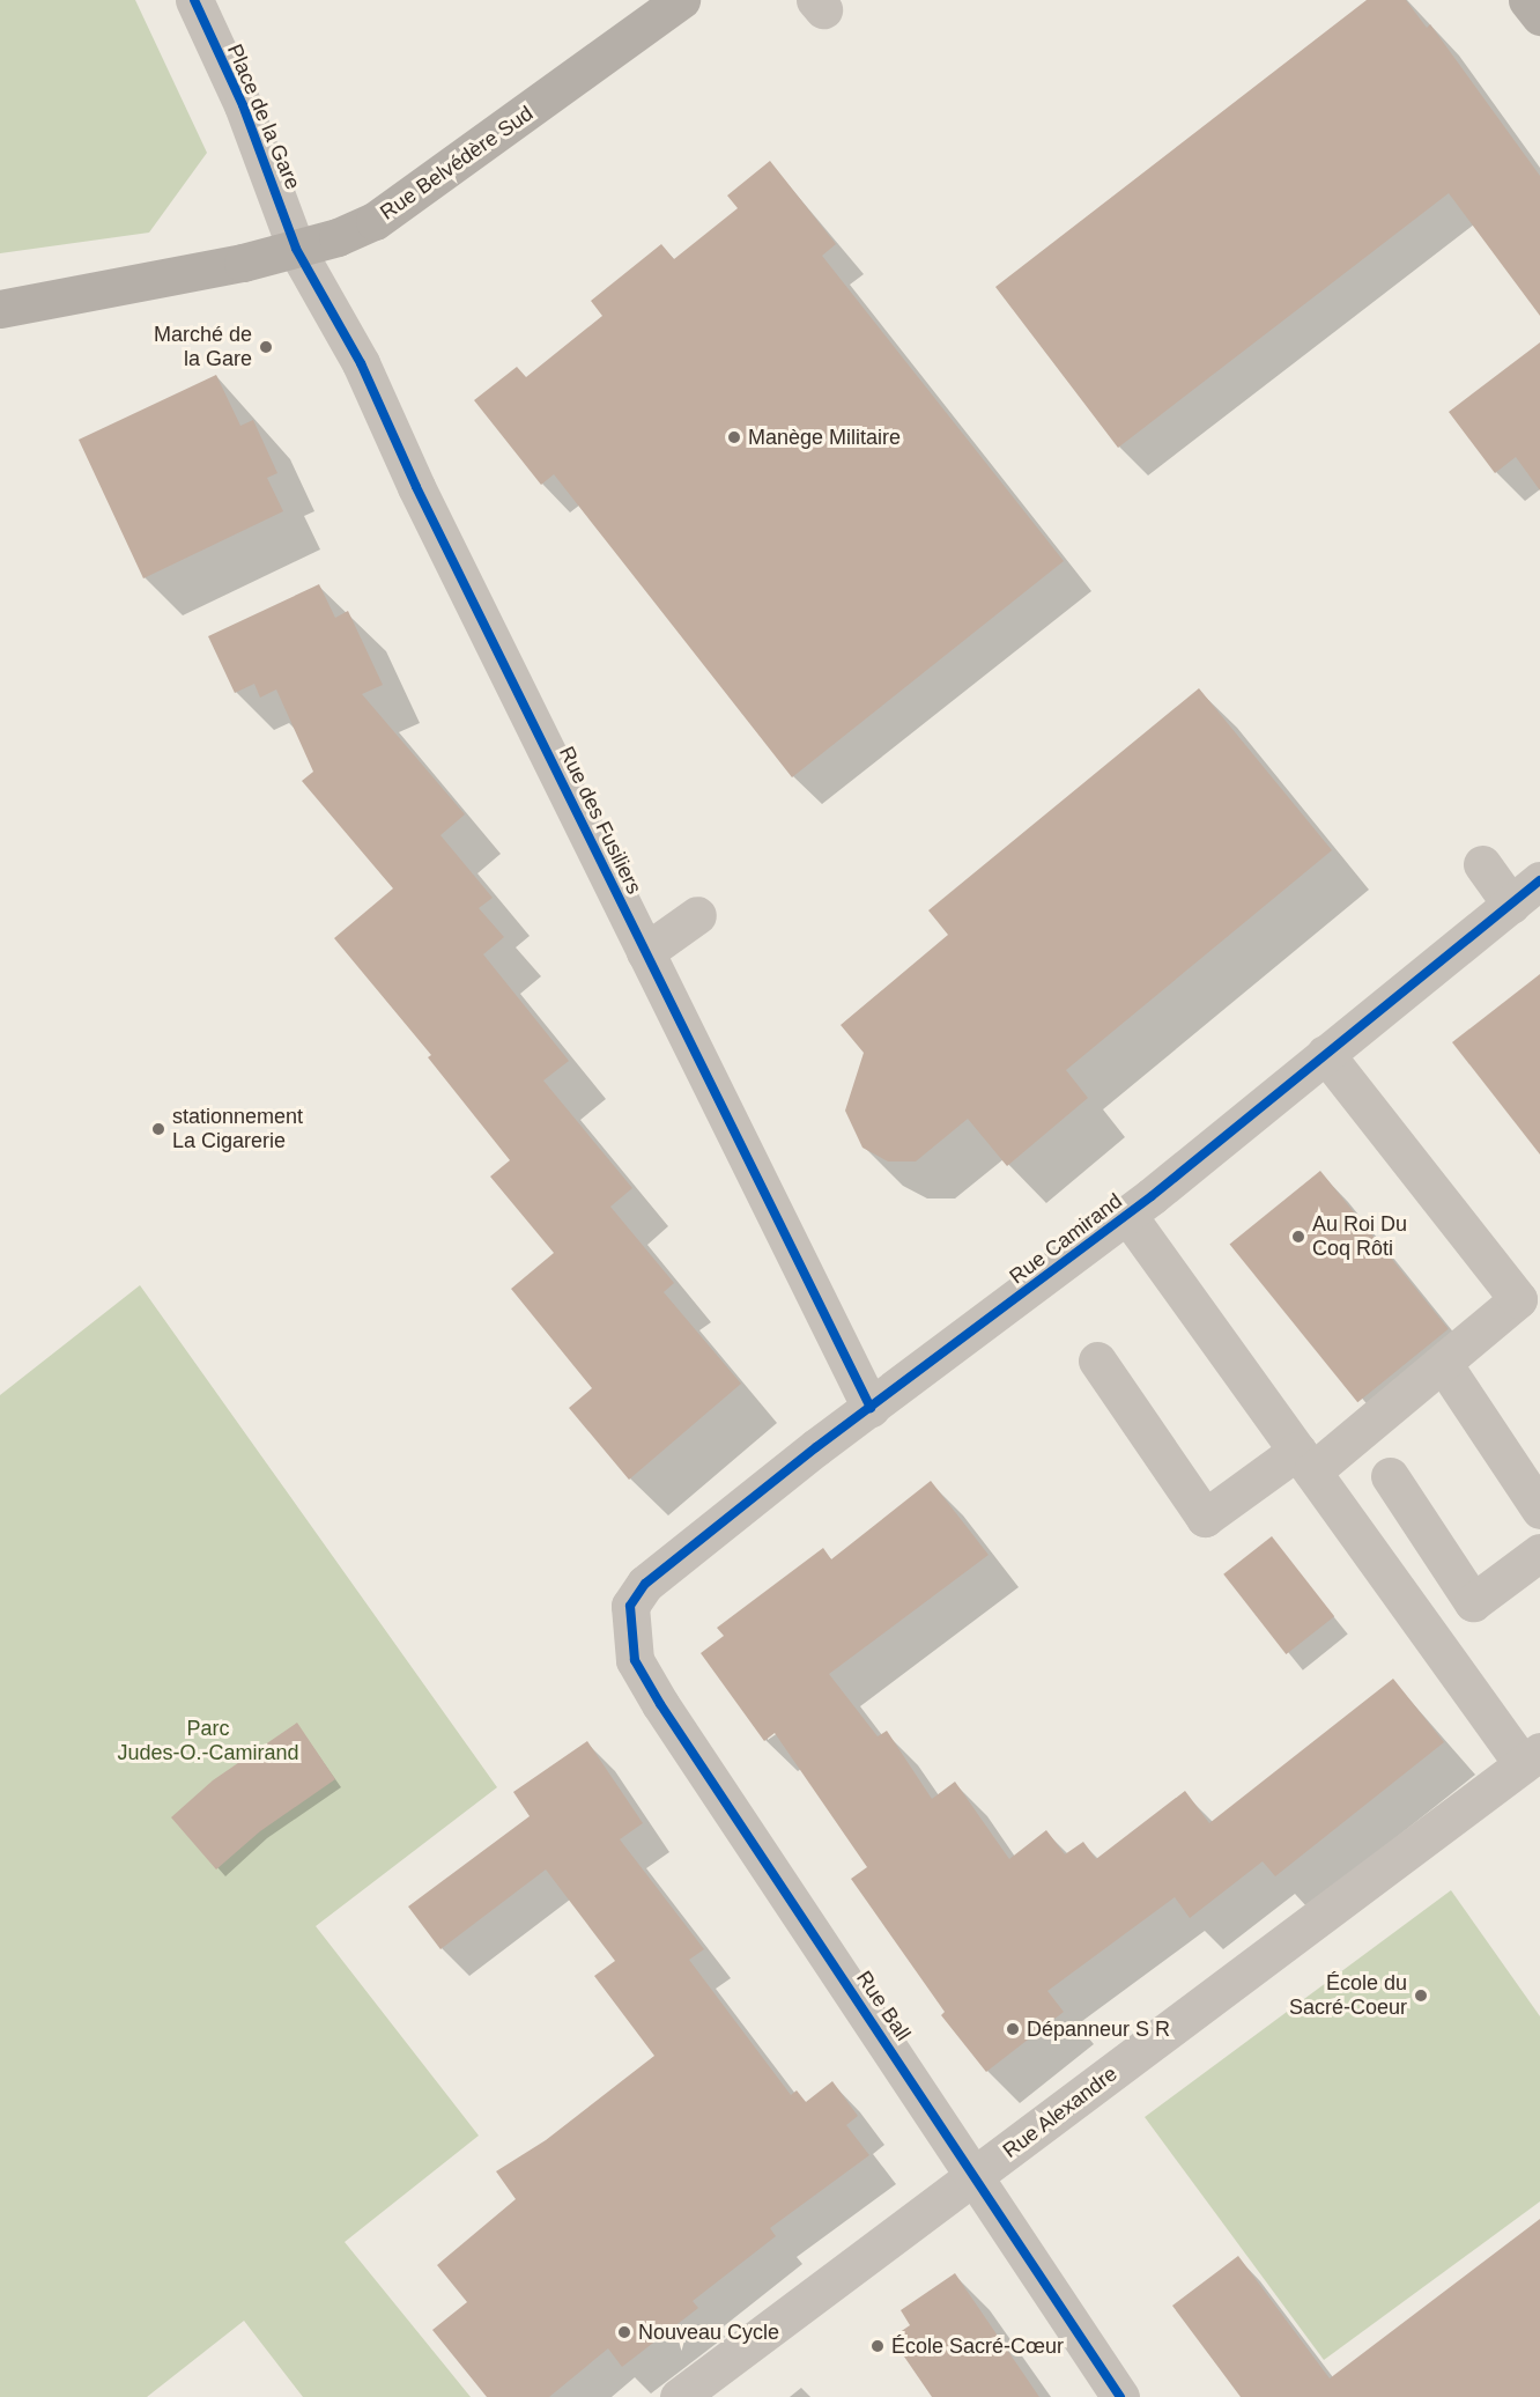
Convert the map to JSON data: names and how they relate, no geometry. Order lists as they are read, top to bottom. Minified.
{"streets":{"main road":["Rue Belvédère Sud"],"street":["Place de la Gare","Rue des Fusiliers","Rue Camirand","Rue Ball","Rue Alexandre"]},"crossings":[["Place de la Gare","Rue Belvédère Sud"],["Place de la Gare","Rue des Fusiliers"],["Rue Belvédère Sud","Rue des Fusiliers"],["Rue des Fusiliers","Rue Camirand"],["Rue Camirand","Rue Ball"],["Rue Ball","Rue Alexandre"]],"parks":["Parc Judes-O.-Camirand"],"places":["Marché de la Gare","Manège Militaire","stationnement La Cigarerie","Au Roi Du Coq Rôti","École du Sacré-Coeur","Dépanneur S R","Nouveau Cycle","École Sacré-Cœur"]}
